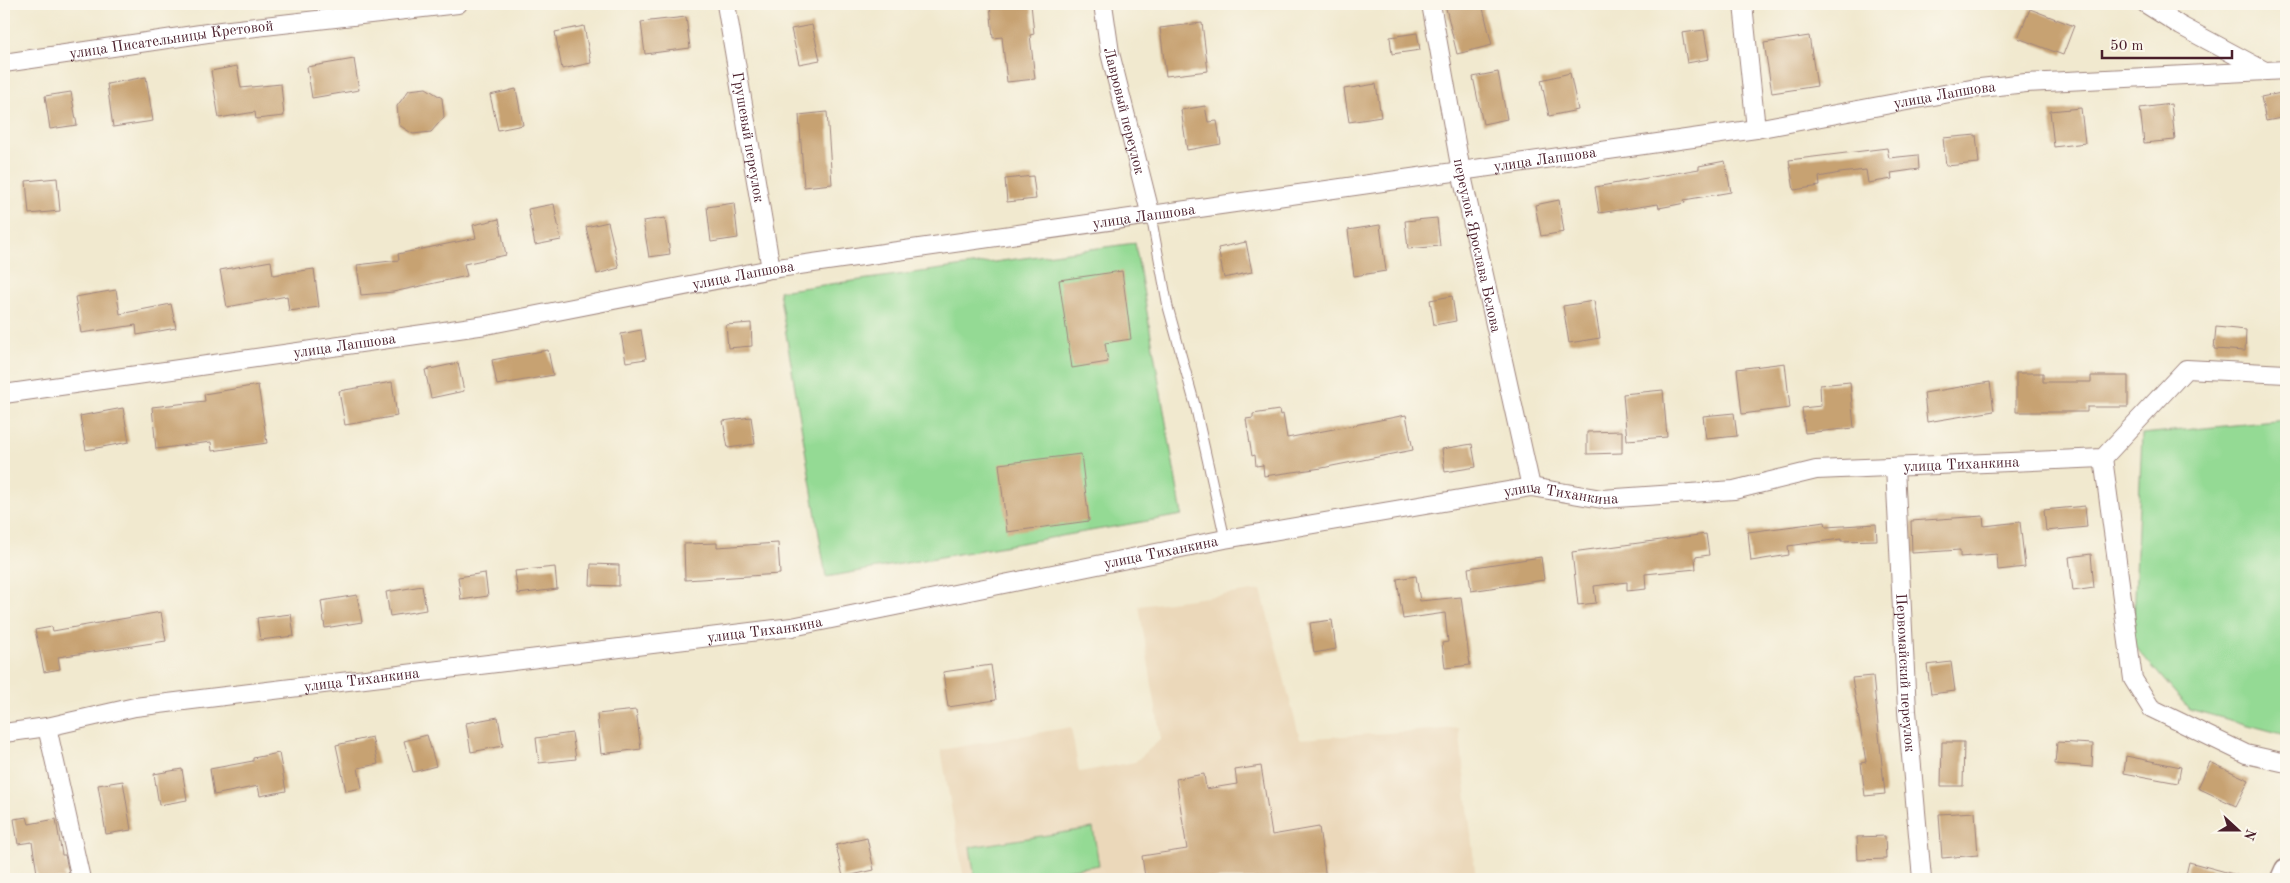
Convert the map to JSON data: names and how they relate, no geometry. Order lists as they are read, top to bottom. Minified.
{"streets":{"street":["улица Писательницы Кретовой","улица Лапшова","Лавровый переулок","Грушевый переулок","переулок Ярослава Белова","улица Тиханкина","Первомайский переулок"]},"crossings":[["улица Лапшова","Лавровый переулок"],["улица Лапшова","Грушевый переулок"],["улица Лапшова","переулок Ярослава Белова"],["переулок Ярослава Белова","улица Тиханкина"],["улица Тиханкина","Первомайский переулок"]],"scale_bar":"50 m","north":"right"}
